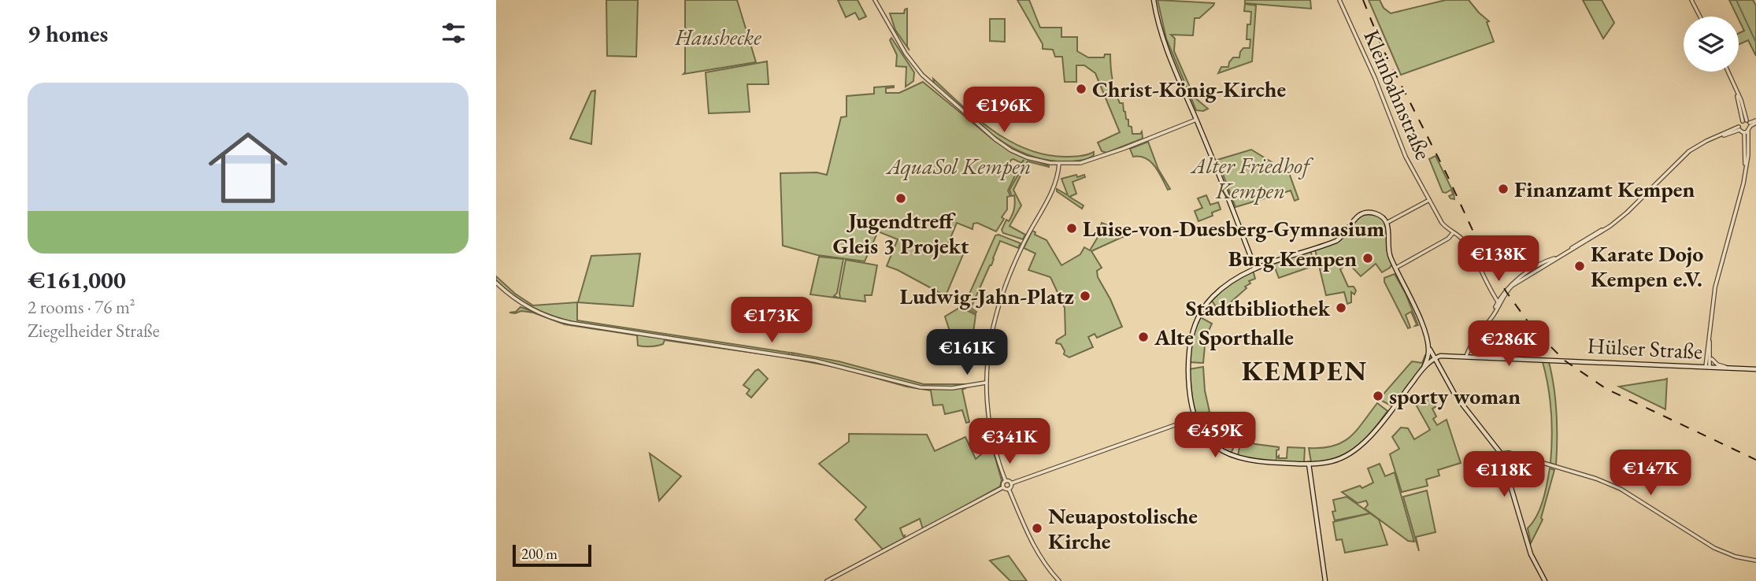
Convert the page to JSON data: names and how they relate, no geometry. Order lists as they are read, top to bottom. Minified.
{"streets":{"main road":["Hülser Straße"],"street":["Kleinbahnstraße"]},"districts":["KEMPEN"],"parks":["Haushecke","Alter Friedhof Kempen","AquaSol Kempen"],"places":["Christ-König-Kirche","Finanzamt Kempen","Jugendtreff Gleis 3 Projekt","Luise-von-Duesberg-Gymnasium","Burg Kempen","Karate Dojo Kempen e.V.","Ludwig-Jahn-Platz","Stadtbibliothek","Alte Sporthalle","sporty woman","Neuapostolische Kirche"],"scale_bar":"200 m","page":{"heading":"9 homes","list":[{"name":"€161,000","note":"2 rooms · 76 m² · Ziegelheider Straße"}],"price":["€196K","€138K","€173K","€286K","€161K","€459K","€341K","€147K","€118K"],"scale":"200 m"}}
